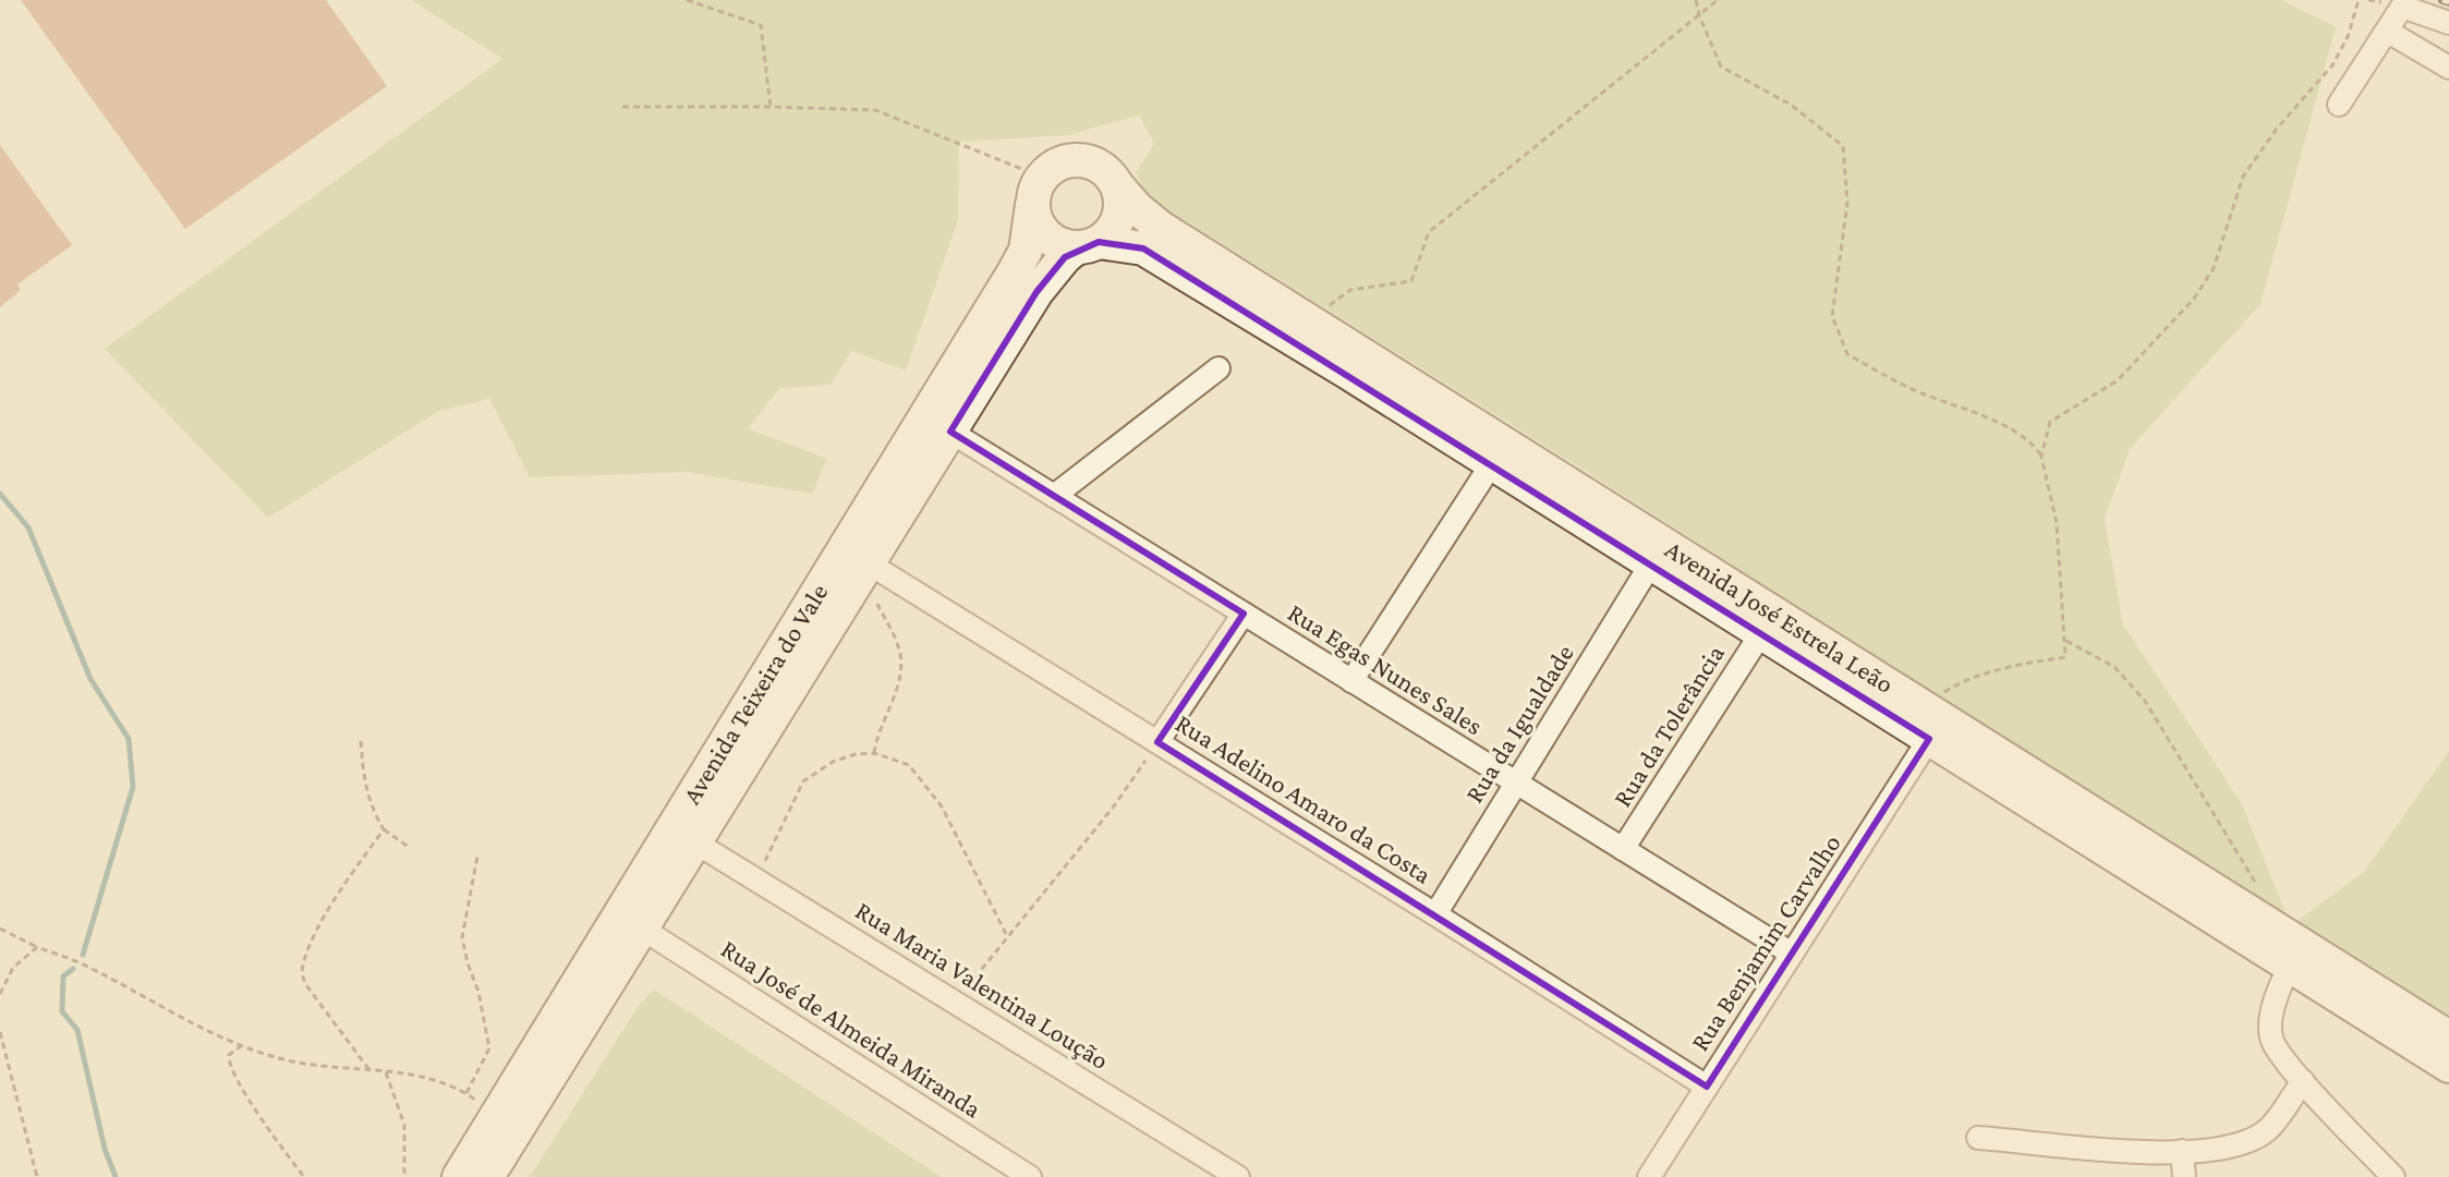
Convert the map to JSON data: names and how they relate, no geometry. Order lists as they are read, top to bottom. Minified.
{"streets":{"street":["Avenida José Estrela Leão","Rua Egas Nunes Sales","Avenida Teixeira do Vale","Rua da Igualdade","Rua da Tolerância","Rua Adelino Amaro da Costa","Rua Benjamim Carvalho","Rua Maria Valentina Loução","Rua José de Almeida Miranda"]},"crossings":[["Avenida José Estrela Leão","Avenida Teixeira do Vale"],["Avenida José Estrela Leão","Rua da Igualdade"],["Avenida José Estrela Leão","Rua da Tolerância"],["Avenida José Estrela Leão","Rua Benjamim Carvalho"],["Rua Egas Nunes Sales","Avenida Teixeira do Vale"],["Rua Egas Nunes Sales","Rua da Igualdade"],["Rua Egas Nunes Sales","Rua da Tolerância"],["Rua Egas Nunes Sales","Rua Benjamim Carvalho"],["Avenida Teixeira do Vale","Rua Adelino Amaro da Costa"],["Avenida Teixeira do Vale","Rua Maria Valentina Loução"],["Avenida Teixeira do Vale","Rua José de Almeida Miranda"],["Rua da Igualdade","Rua Adelino Amaro da Costa"],["Rua Adelino Amaro da Costa","Rua Benjamim Carvalho"]]}
